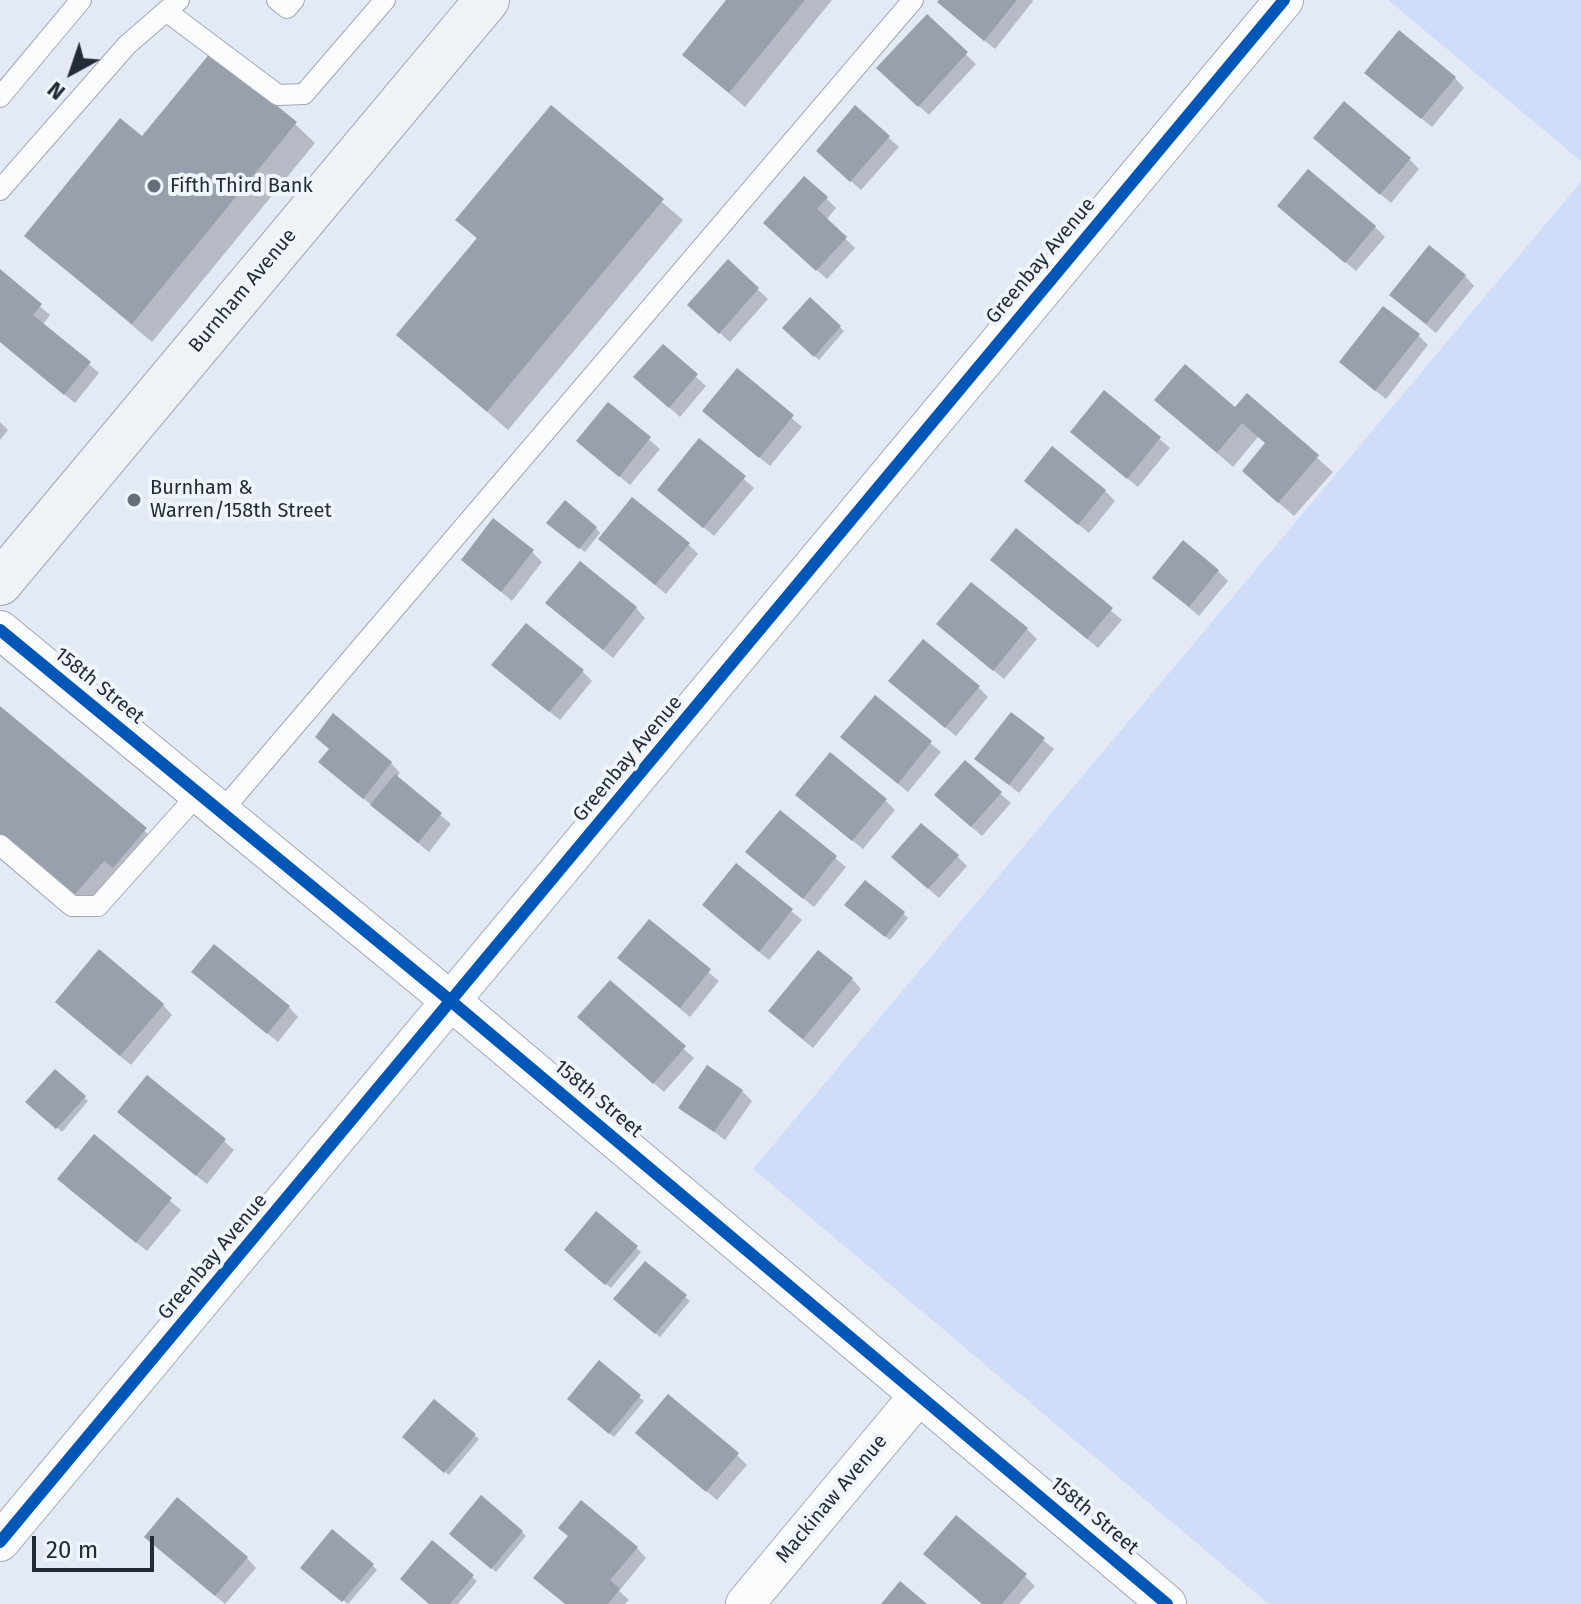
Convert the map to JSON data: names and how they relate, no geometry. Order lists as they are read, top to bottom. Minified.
{"streets":{"main road":["Burnham Avenue"],"street":["Greenbay Avenue","158th Street","Mackinaw Avenue"]},"crossings":[["Greenbay Avenue","158th Street"],["158th Street","Mackinaw Avenue"]],"places":["Fifth Third Bank","Burnham & Warren/158th Street"],"scale_bar":"20 m","north":"bottom left"}
